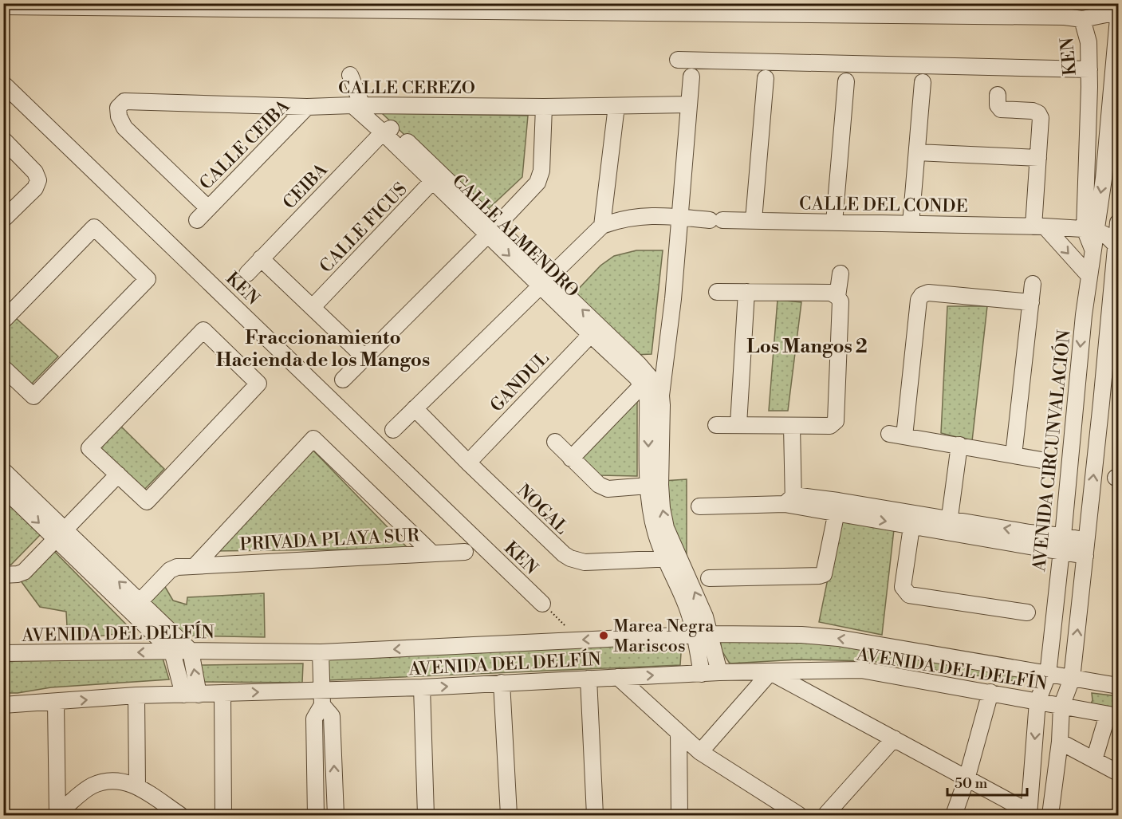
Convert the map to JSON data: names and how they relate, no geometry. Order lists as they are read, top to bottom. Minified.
{"streets":{"street":["KEN","CALLE CEREZO","CALLE CEIBA","CEIBA","CALLE DEL CONDE","CALLE FICUS","CALLE ALMENDRO","GANDUL","AVENIDA CIRCUNVALACIÓN","NOGAL","PRIVADA PLAYA SUR","AVENIDA DEL DELFÍN"]},"crossings":[["KEN","AVENIDA CIRCUNVALACIÓN"],["CALLE CEREZO","CALLE CEIBA"],["CALLE CEREZO","CALLE ALMENDRO"],["CEIBA","CALLE ALMENDRO"],["CALLE FICUS","CALLE ALMENDRO"],["CALLE ALMENDRO","GANDUL"],["GANDUL","NOGAL"],["AVENIDA CIRCUNVALACIÓN","AVENIDA DEL DELFÍN"]],"districts":["Fraccionamiento Hacienda de los Mangos","Los Mangos 2"],"places":["Marea Negra Mariscos"],"scale_bar":"50 m"}
